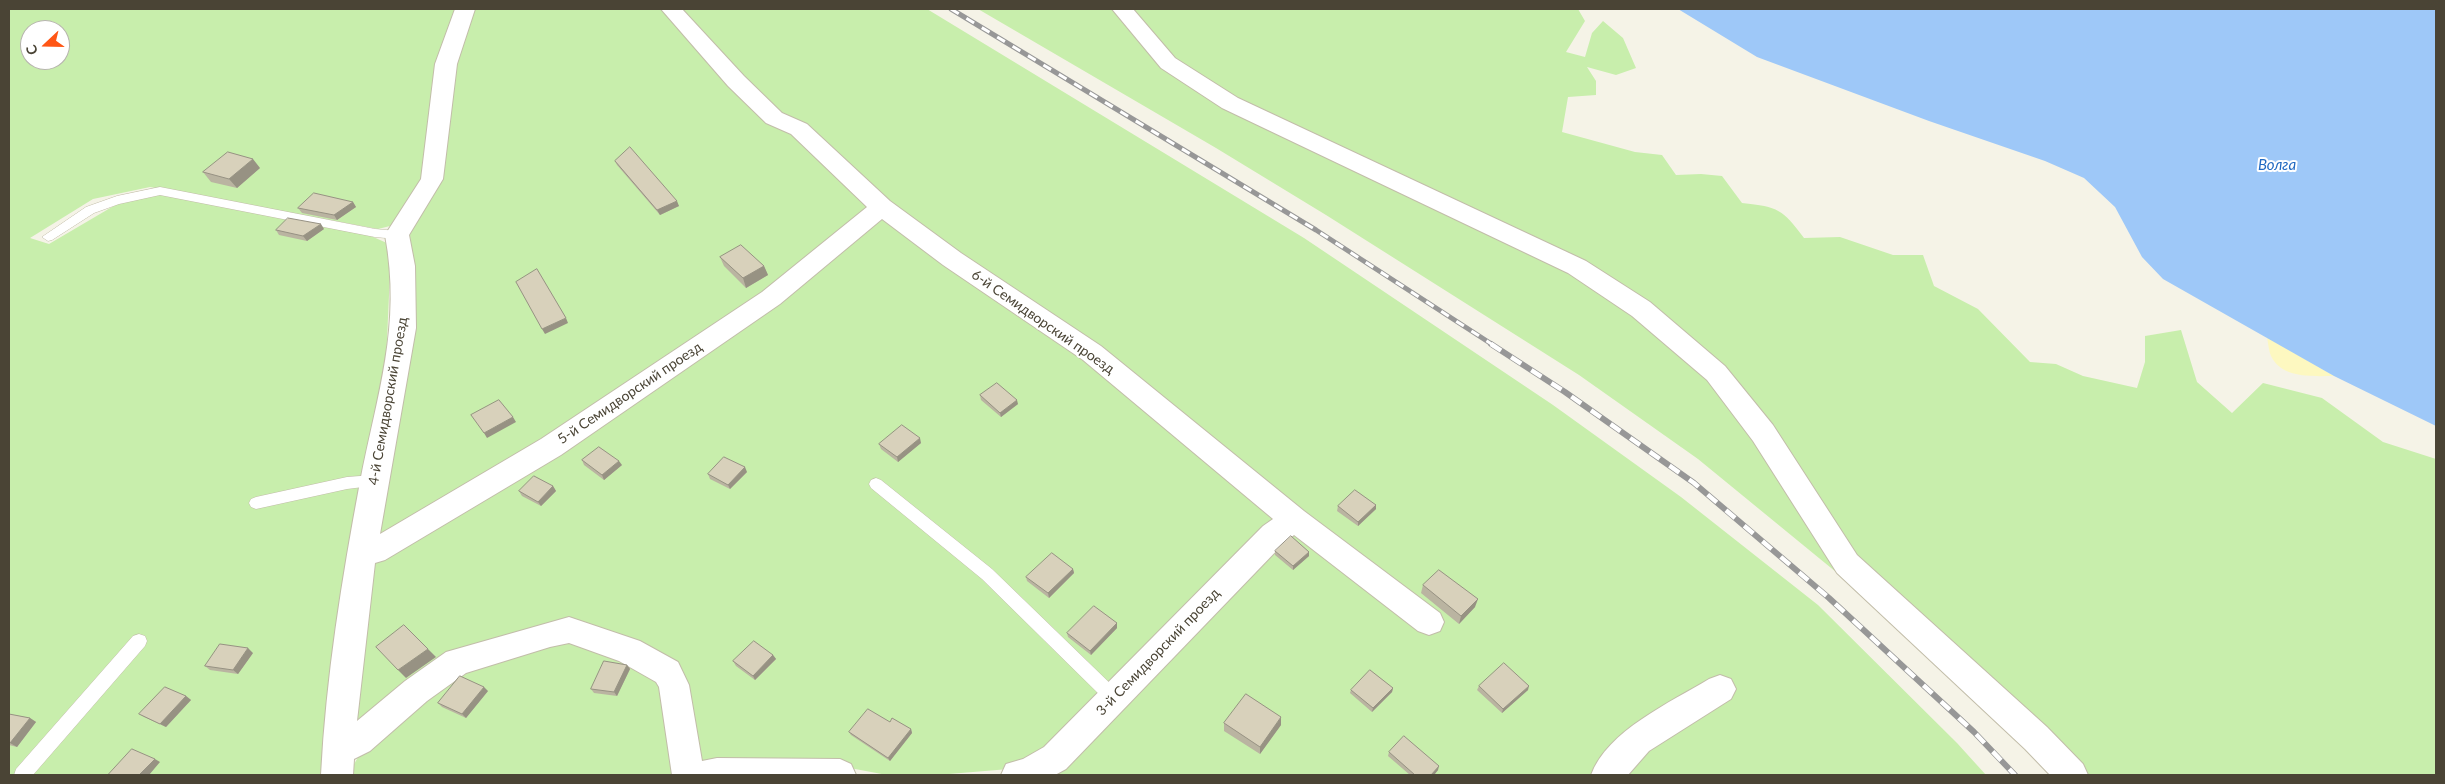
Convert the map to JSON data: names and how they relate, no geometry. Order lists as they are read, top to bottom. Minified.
{"streets":{"street":["6-й Семидворский проезд","5-й Семидворский проезд","4-й Семидворский проезд","3-й Семидворский проезд"]},"crossings":[["6-й Семидворский проезд","5-й Семидворский проезд"],["6-й Семидворский проезд","3-й Семидворский проезд"],["5-й Семидворский проезд","4-й Семидворский проезд"]],"water":["Волга"],"north":"left"}
